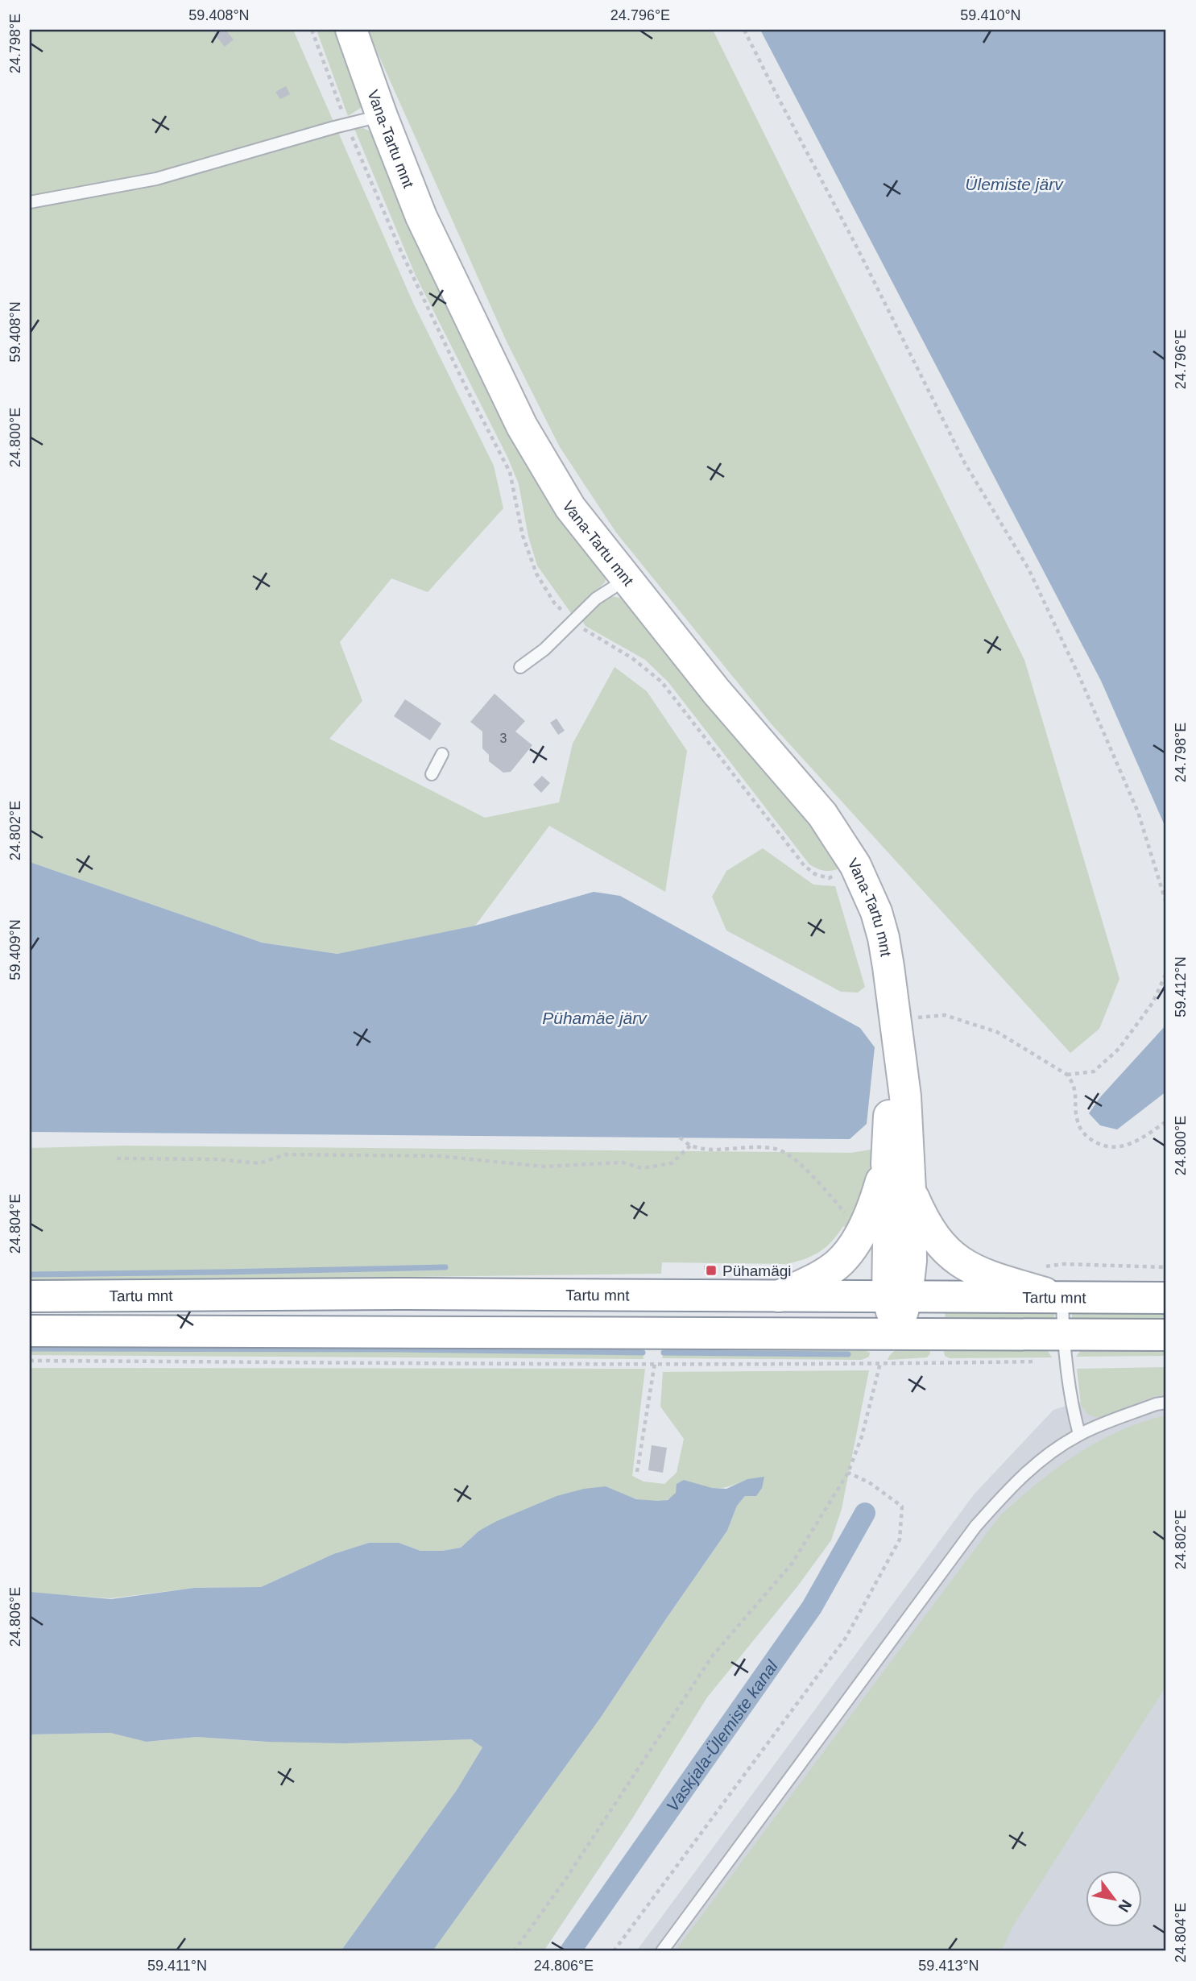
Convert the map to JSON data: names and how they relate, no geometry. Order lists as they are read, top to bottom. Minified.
{"streets":{"main road":["Vana-Tartu mnt","Tartu mnt"]},"crossings":[["Vana-Tartu mnt","Tartu mnt"]],"water":["Ülemiste järv","Pühamäe järv","Vaskjala-Ülemiste kanal"],"places":{"transit":["Pühamägi"]},"house_numbers":["3"],"north":"bottom right","coordinates":["59.408°N","24.796°E","59.410°N","24.798°E","24.800°E","24.802°E","59.409°N","59.412°N","24.804°E","24.806°E","59.411°N","59.413°N"]}
